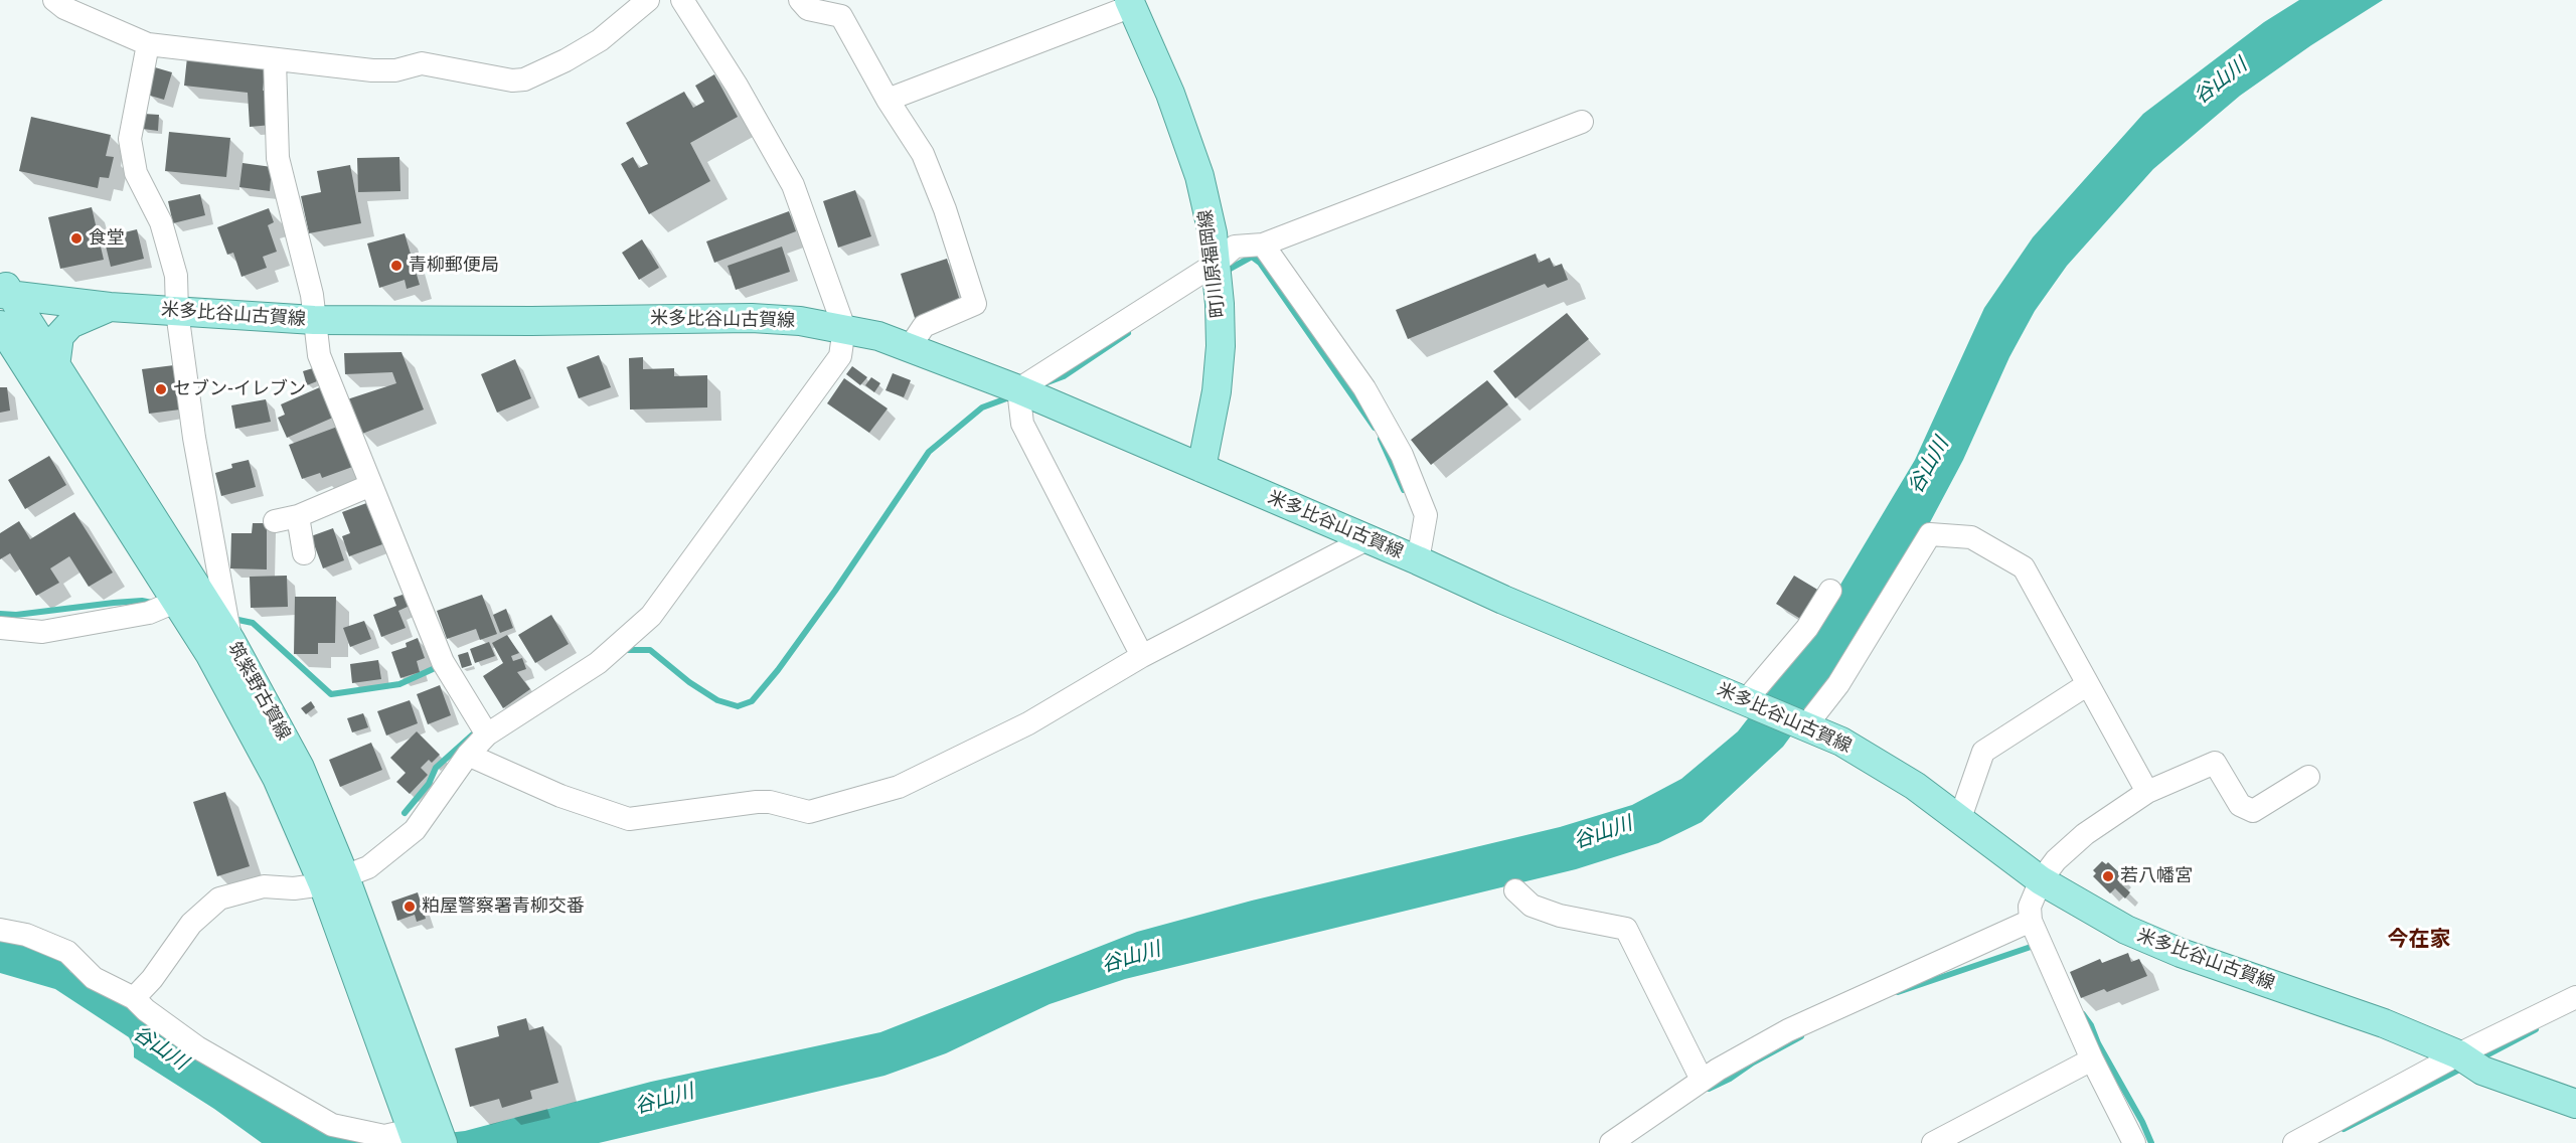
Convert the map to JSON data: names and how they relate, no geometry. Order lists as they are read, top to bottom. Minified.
{"streets":{"main road":["町川原福岡線","米多比谷山古賀線","筑紫野古賀線"]},"crossings":[["町川原福岡線","米多比谷山古賀線"],["米多比谷山古賀線","筑紫野古賀線"]],"districts":["今在家"],"water":["谷山川"],"places":["食堂","青柳郵便局","セブン-イレブン","若八幡宮","粕屋警察署青柳交番"]}
